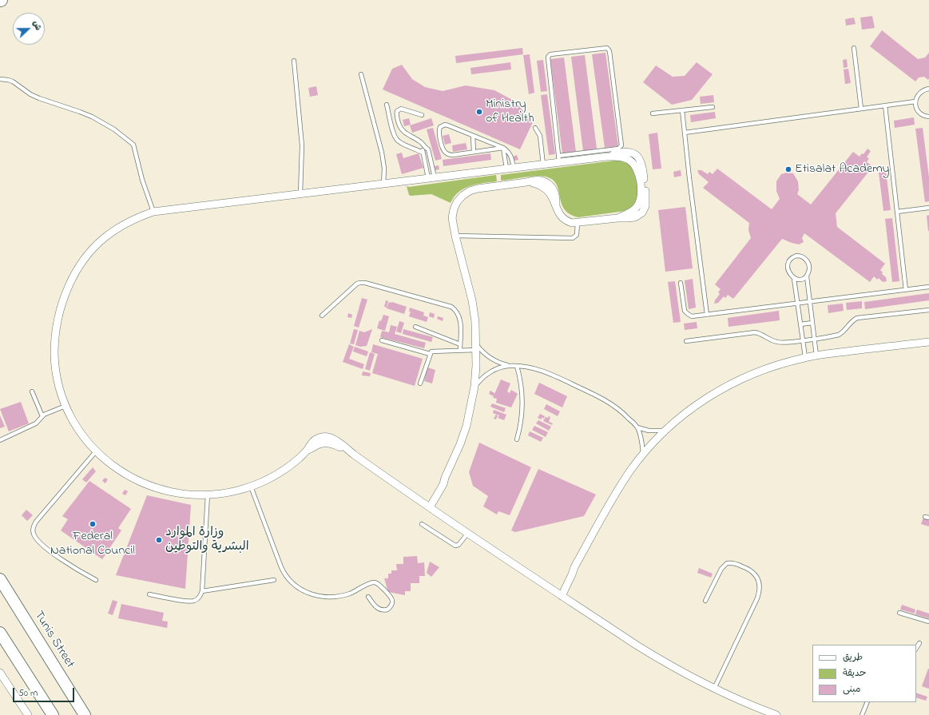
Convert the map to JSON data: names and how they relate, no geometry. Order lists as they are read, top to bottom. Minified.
{"streets":{"main road":["Tunis Street"]},"places":["Ministry of Health","Etisalat Academy","Federal National Council","وزارة الموارد البشرية والتوطين"],"legend":["طريق","حديقة","مبنى"],"scale_bar":"50 m","north":"right"}
